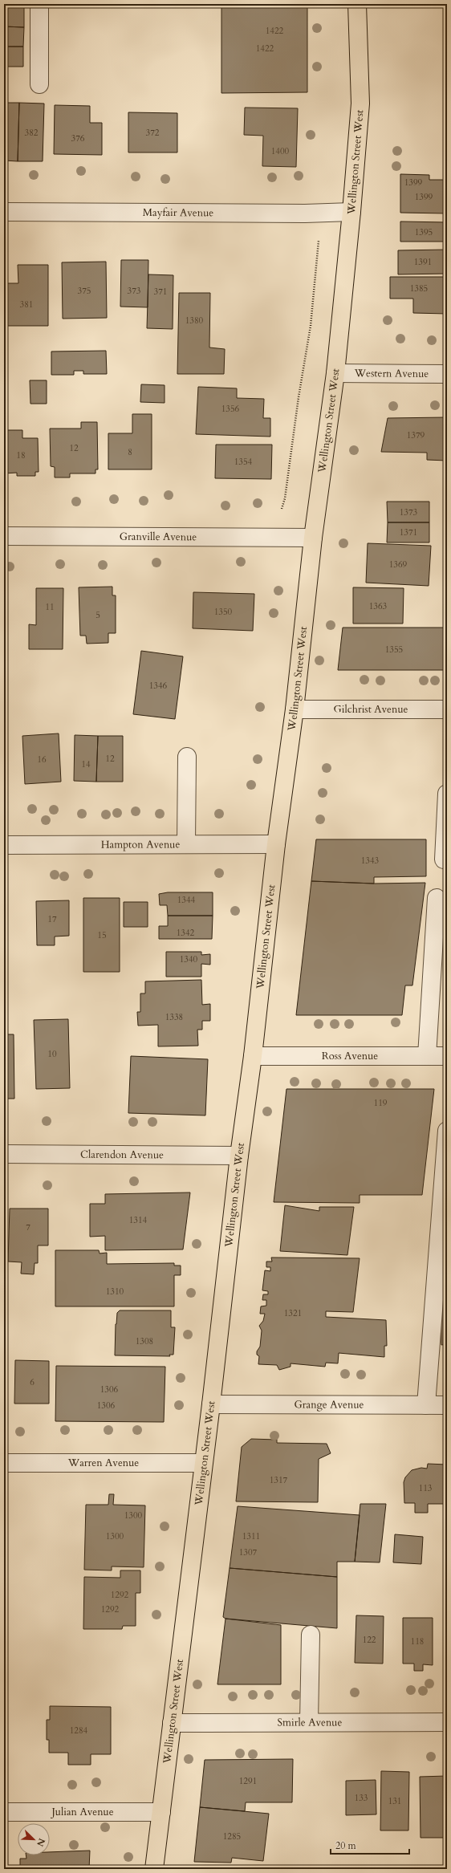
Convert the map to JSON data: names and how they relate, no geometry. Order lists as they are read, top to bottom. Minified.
{"streets":{"main road":["Wellington Street West"],"street":["Mayfair Avenue","Western Avenue","Granville Avenue","Gilchrist Avenue","Hampton Avenue","Ross Avenue","Clarendon Avenue","Grange Avenue","Warren Avenue","Smirle Avenue","Julian Avenue"]},"crossings":[["Wellington Street West","Mayfair Avenue"],["Wellington Street West","Western Avenue"],["Wellington Street West","Granville Avenue"],["Wellington Street West","Gilchrist Avenue"],["Wellington Street West","Hampton Avenue"],["Wellington Street West","Ross Avenue"],["Wellington Street West","Clarendon Avenue"],["Wellington Street West","Grange Avenue"],["Wellington Street West","Warren Avenue"],["Wellington Street West","Smirle Avenue"],["Wellington Street West","Julian Avenue"]],"house_numbers":["1422","1422","382","372","376","1400","1399","1399","1395","1391","1385","375","373","371","381","1380","1356","1379","12","8","18","1354","1373","1371","1369","1363","11","1350","5","1355","1346","12","16","14","1343","1344","17","1342","15","1340","1338","10","119","1314","7","1310","1321","1308","6","1306","1306","1317","113","1300","1300","1311","1307","1292","1292","122","118","1284","1291","133","131","1285"],"scale_bar":"20 m","north":"bottom right"}
